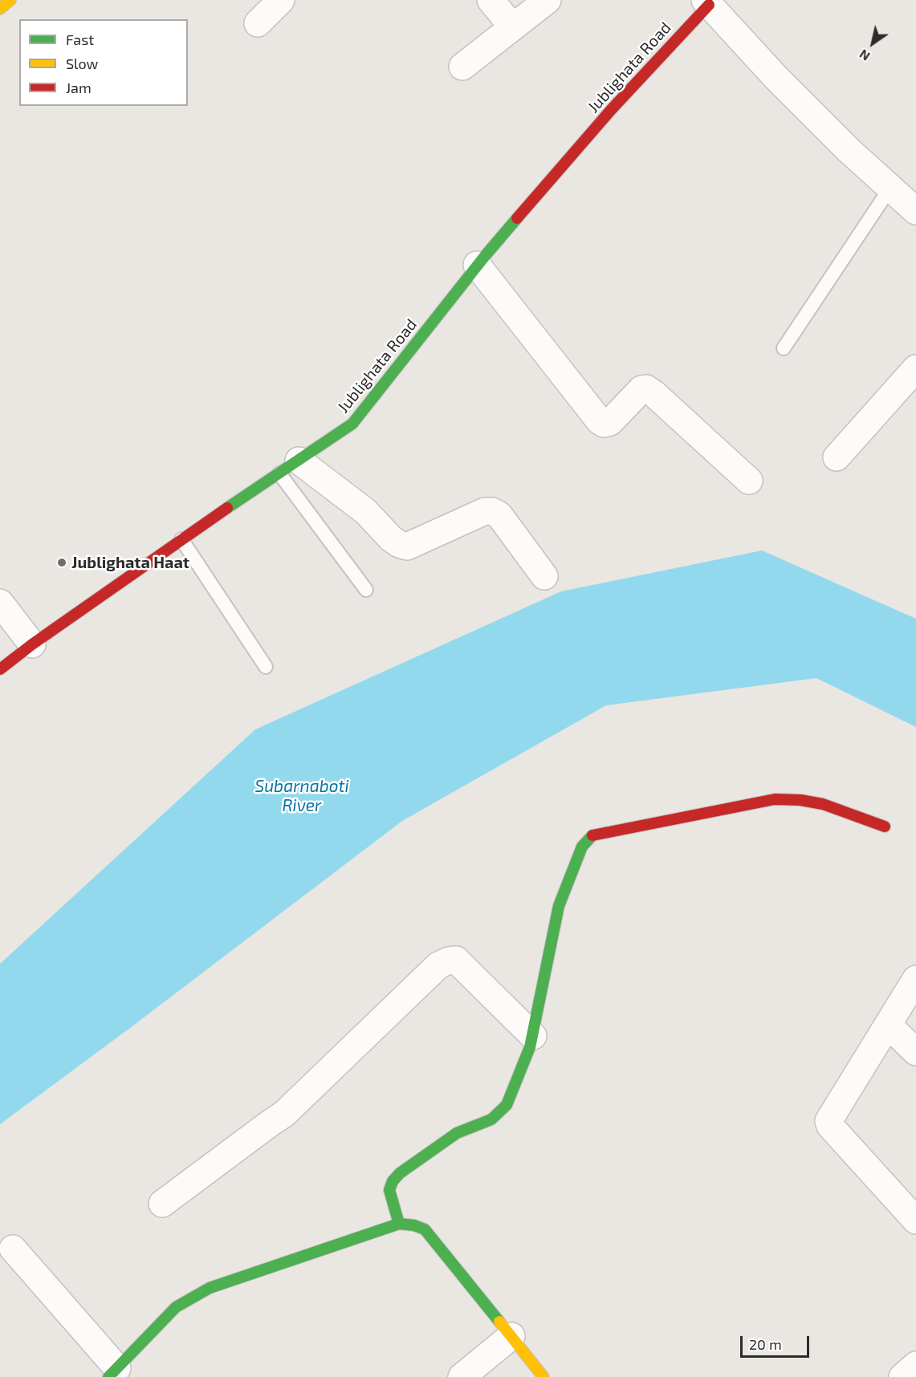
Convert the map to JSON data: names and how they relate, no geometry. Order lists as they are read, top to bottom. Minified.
{"streets":{"street":["Jublighata Road"]},"water":["Subarnaboti River"],"places":["Jublighata Haat"],"legend":["Fast","Slow","Jam"],"scale_bar":"20 m","north":"bottom left"}
